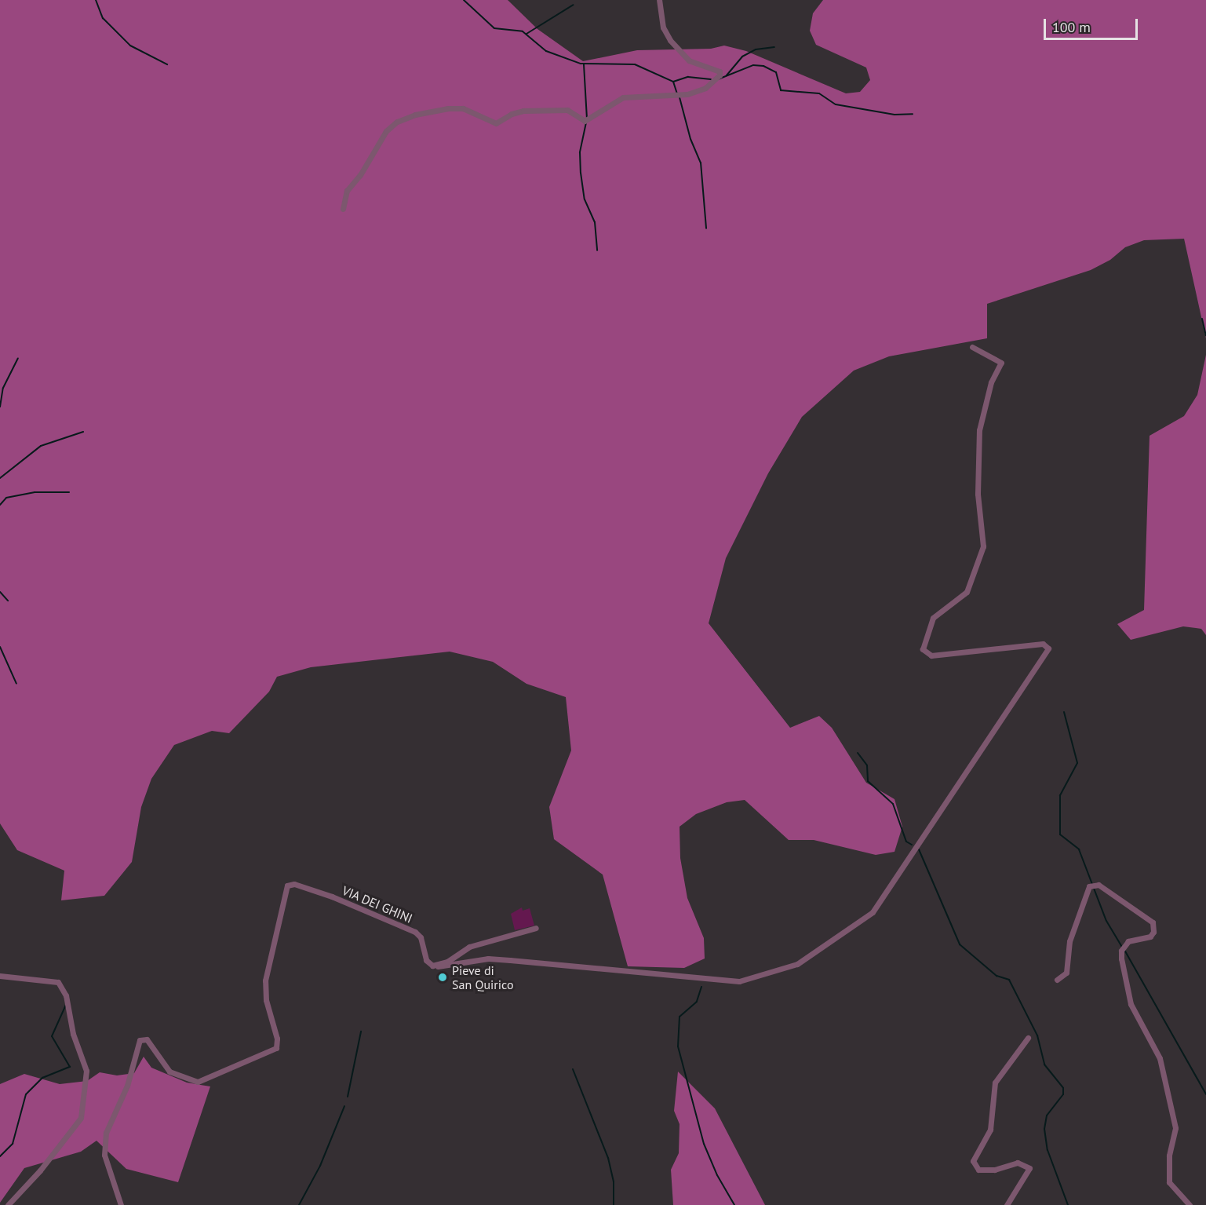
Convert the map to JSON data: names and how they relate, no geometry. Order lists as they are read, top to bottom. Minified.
{"streets":{"street":["VIA DEI GHINI"]},"places":["Pieve di San Quirico"],"scale_bar":"100 m"}
